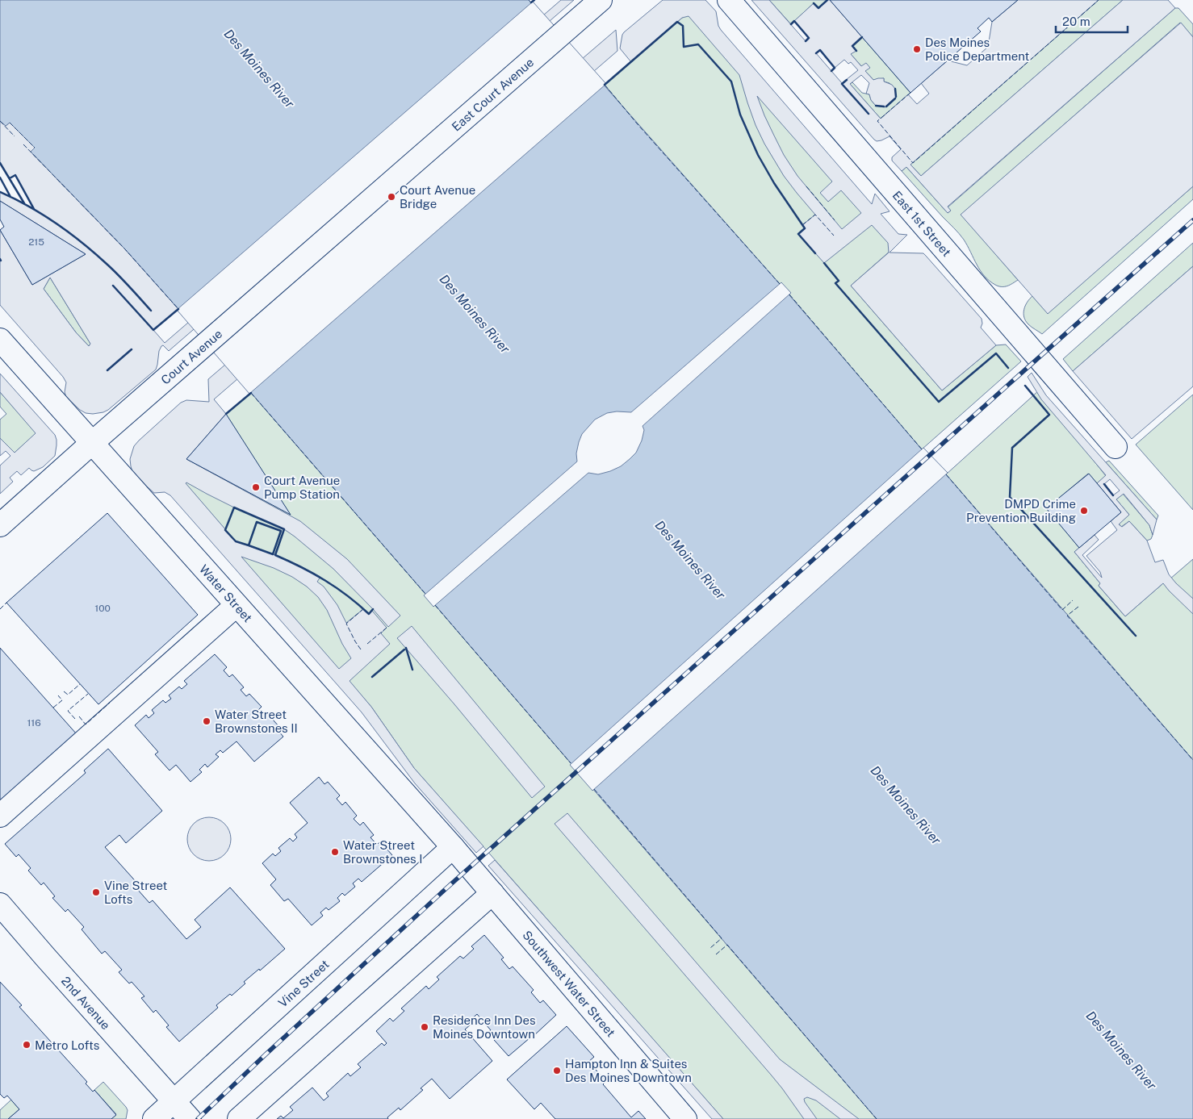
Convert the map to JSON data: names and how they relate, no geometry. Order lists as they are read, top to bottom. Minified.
{"streets":{"street":["East Court Avenue","East 1st Street","Court Avenue","Water Street","Vine Street","Southwest Water Street","2nd Avenue"]},"crossings":[["East Court Avenue","Court Avenue"],["Court Avenue","Water Street"],["Water Street","Vine Street"],["Water Street","Southwest Water Street"],["Vine Street","Southwest Water Street"],["Vine Street","2nd Avenue"]],"water":["Des Moines River"],"places":["Des Moines Police Department","Court Avenue Bridge","Court Avenue Pump Station","DMPD Crime Prevention Building","Water Street Brownstones II","Water Street Brownstones I","Vine Street Lofts","Residence Inn Des Moines Downtown","Metro Lofts","Hampton Inn & Suites Des Moines Downtown"],"house_numbers":["215","100","116"],"scale_bar":"20 m"}
